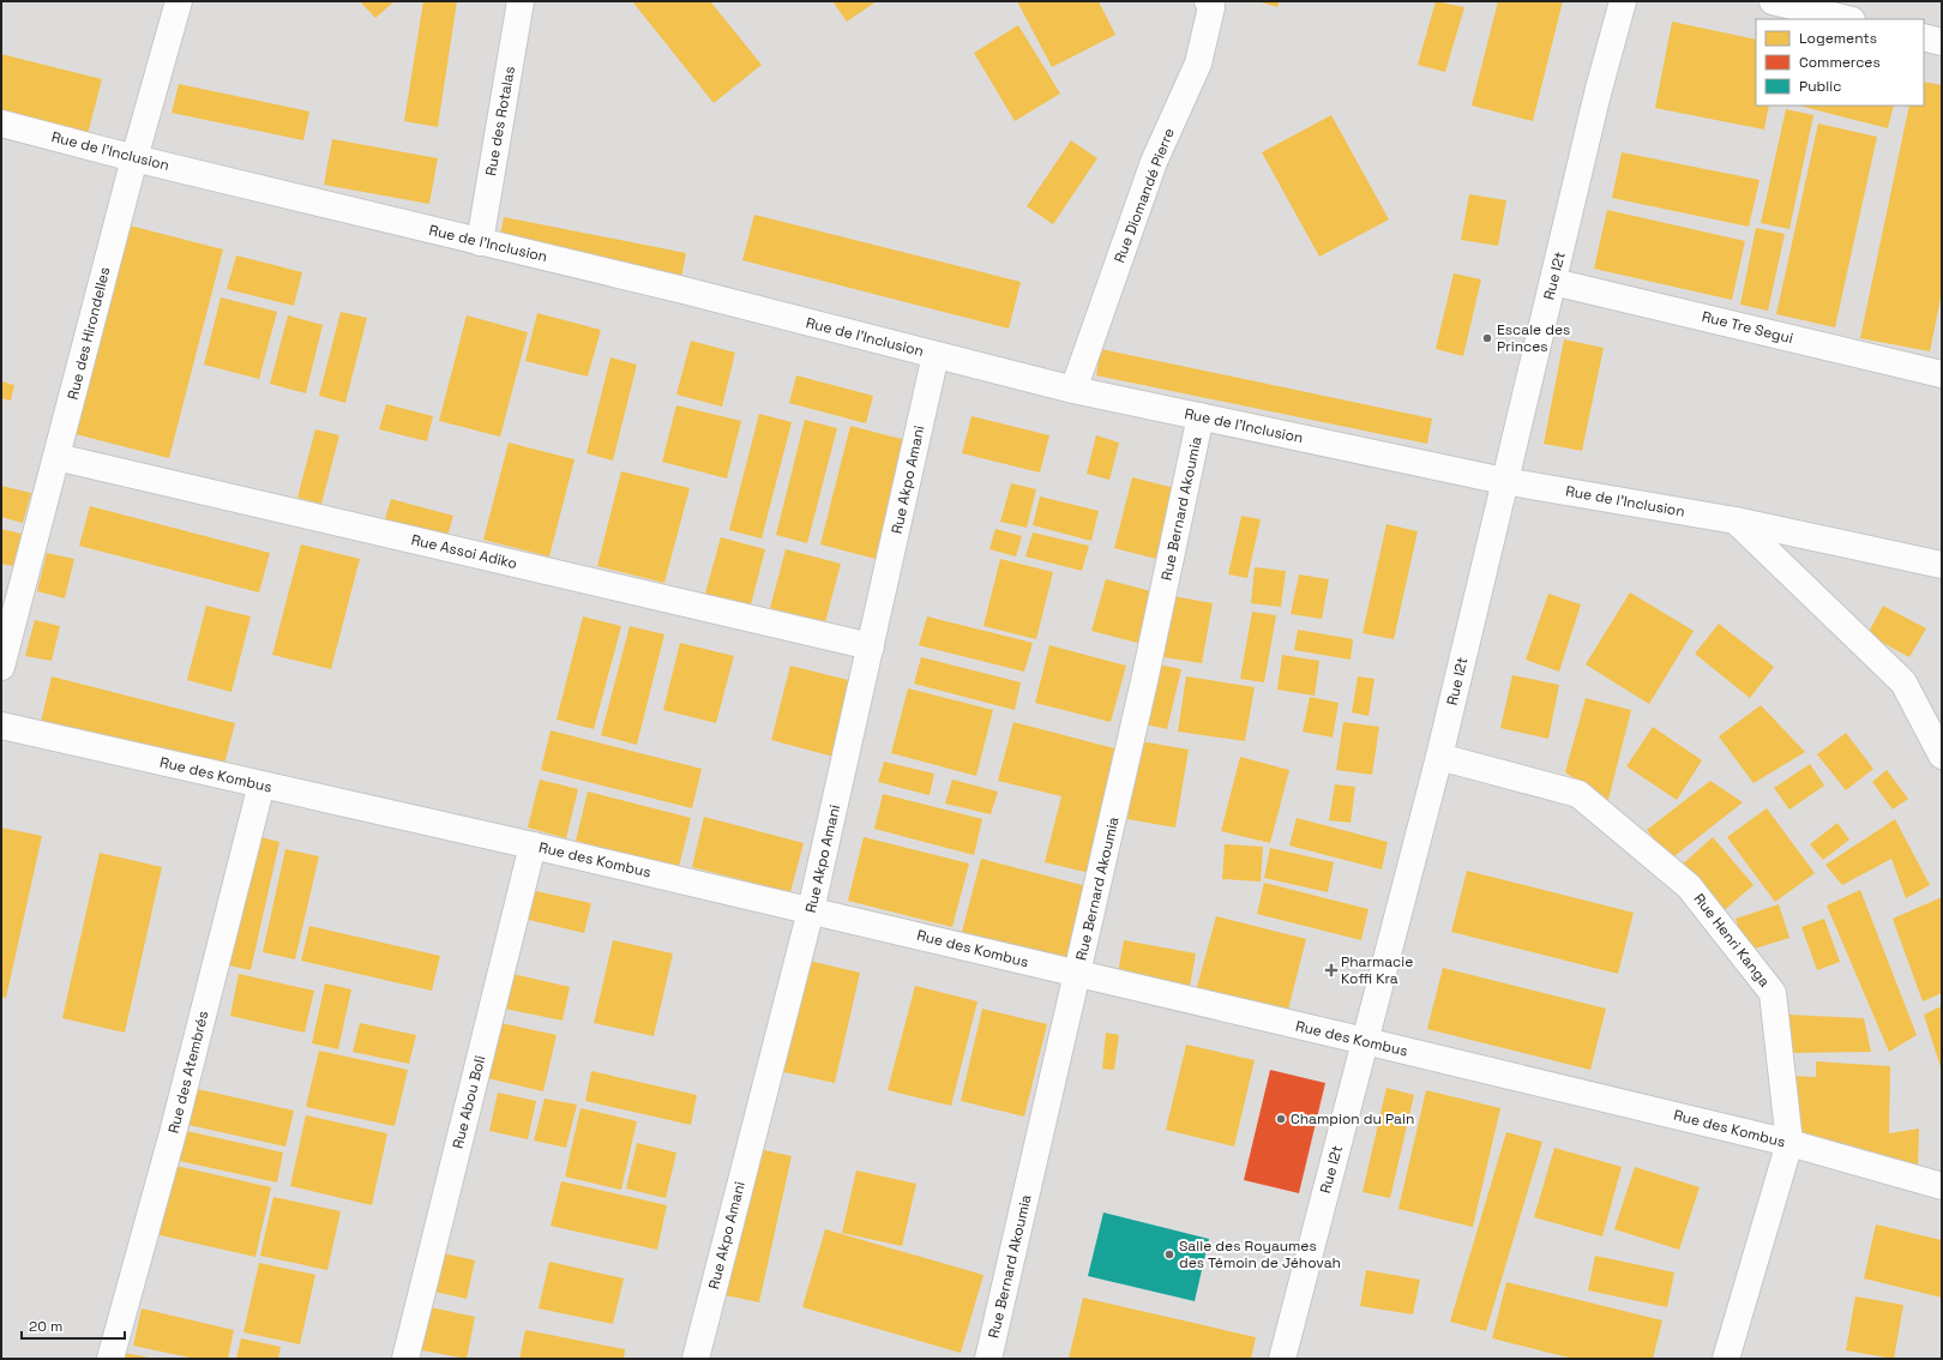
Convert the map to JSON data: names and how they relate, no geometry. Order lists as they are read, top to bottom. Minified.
{"streets":{"street":["Rue des Rotalas","Rue de l'Inclusion","Rue Diomandé Pierre","Rue I2t","Rue Tre Segui","Rue des Hirondelles","Rue Akpo Amani","Rue Bernard Akoumia","Rue Assoi Adiko","Rue des Kombus","Rue Henri Kanga","Rue des Atembrés","Rue Abou Boli"]},"crossings":[["Rue des Rotalas","Rue de l'Inclusion"],["Rue de l'Inclusion","Rue Diomandé Pierre"],["Rue de l'Inclusion","Rue I2t"],["Rue de l'Inclusion","Rue des Hirondelles"],["Rue de l'Inclusion","Rue Akpo Amani"],["Rue de l'Inclusion","Rue Bernard Akoumia"],["Rue I2t","Rue Tre Segui"],["Rue I2t","Rue des Kombus"],["Rue I2t","Rue Henri Kanga"],["Rue des Hirondelles","Rue Assoi Adiko"],["Rue Akpo Amani","Rue Assoi Adiko"],["Rue Akpo Amani","Rue des Kombus"],["Rue Bernard Akoumia","Rue des Kombus"],["Rue des Kombus","Rue Henri Kanga"],["Rue des Kombus","Rue des Atembrés"],["Rue des Kombus","Rue Abou Boli"]],"places":{"other":["Escale des Princes","Champion du Pain","Salle des Royaumes des Témoin de Jéhovah"],"health":["Pharmacie Koffi Kra"]},"legend":["Logements","Commerces","Public"],"scale_bar":"20 m"}
